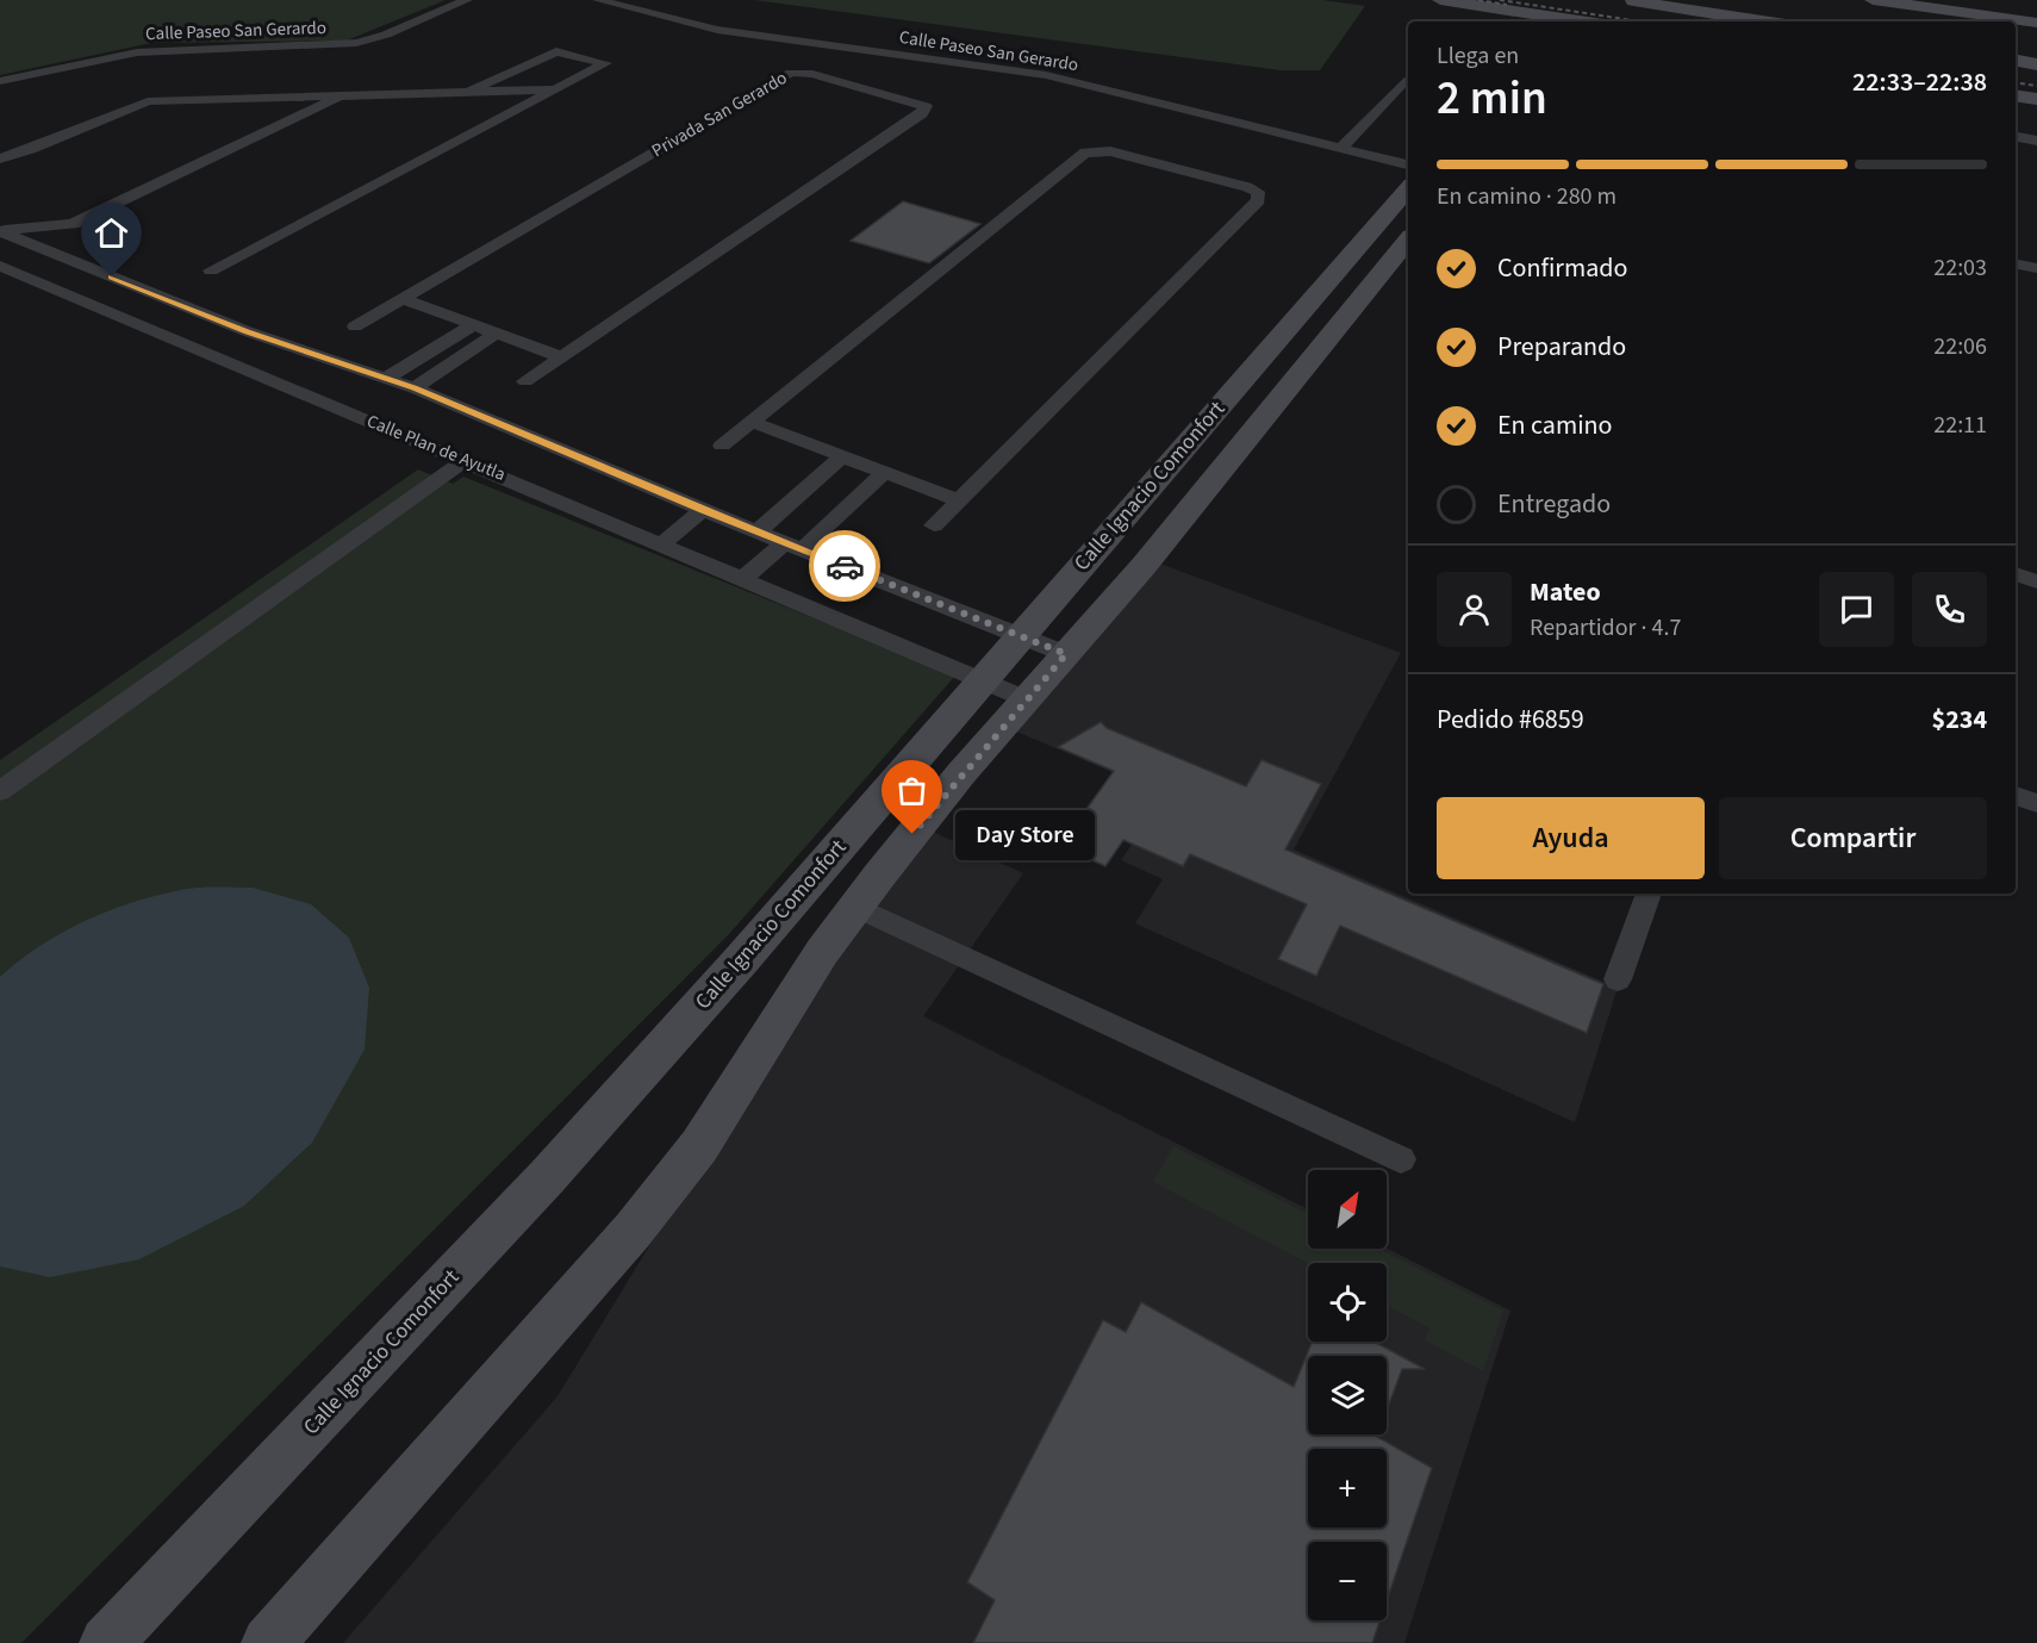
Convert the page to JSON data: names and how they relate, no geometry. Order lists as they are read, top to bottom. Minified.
{"streets":{"main road":["Calle Ignacio Comonfort"],"street":["Calle Paseo San Gerardo","Privada San Gerardo","Calle Plan de Ayutla"]},"crossings":[["Calle Plan de Ayutla","Calle Ignacio Comonfort"]],"places":["Day Store"],"north":"top right","page":{"heading":["2 min","Llega en","22:33–22:38"],"panel":["Mateo","Repartidor · 4.7","Pedido #6859","$234"],"bar":"En camino · 280 m","list":[["Confirmado","22:03"],["Preparando","22:06"],["En camino","22:11"],"Entregado"],"buttons":["Ayuda","Compartir"],"bubble":"Day Store","map_buttons":["+","−"]}}
